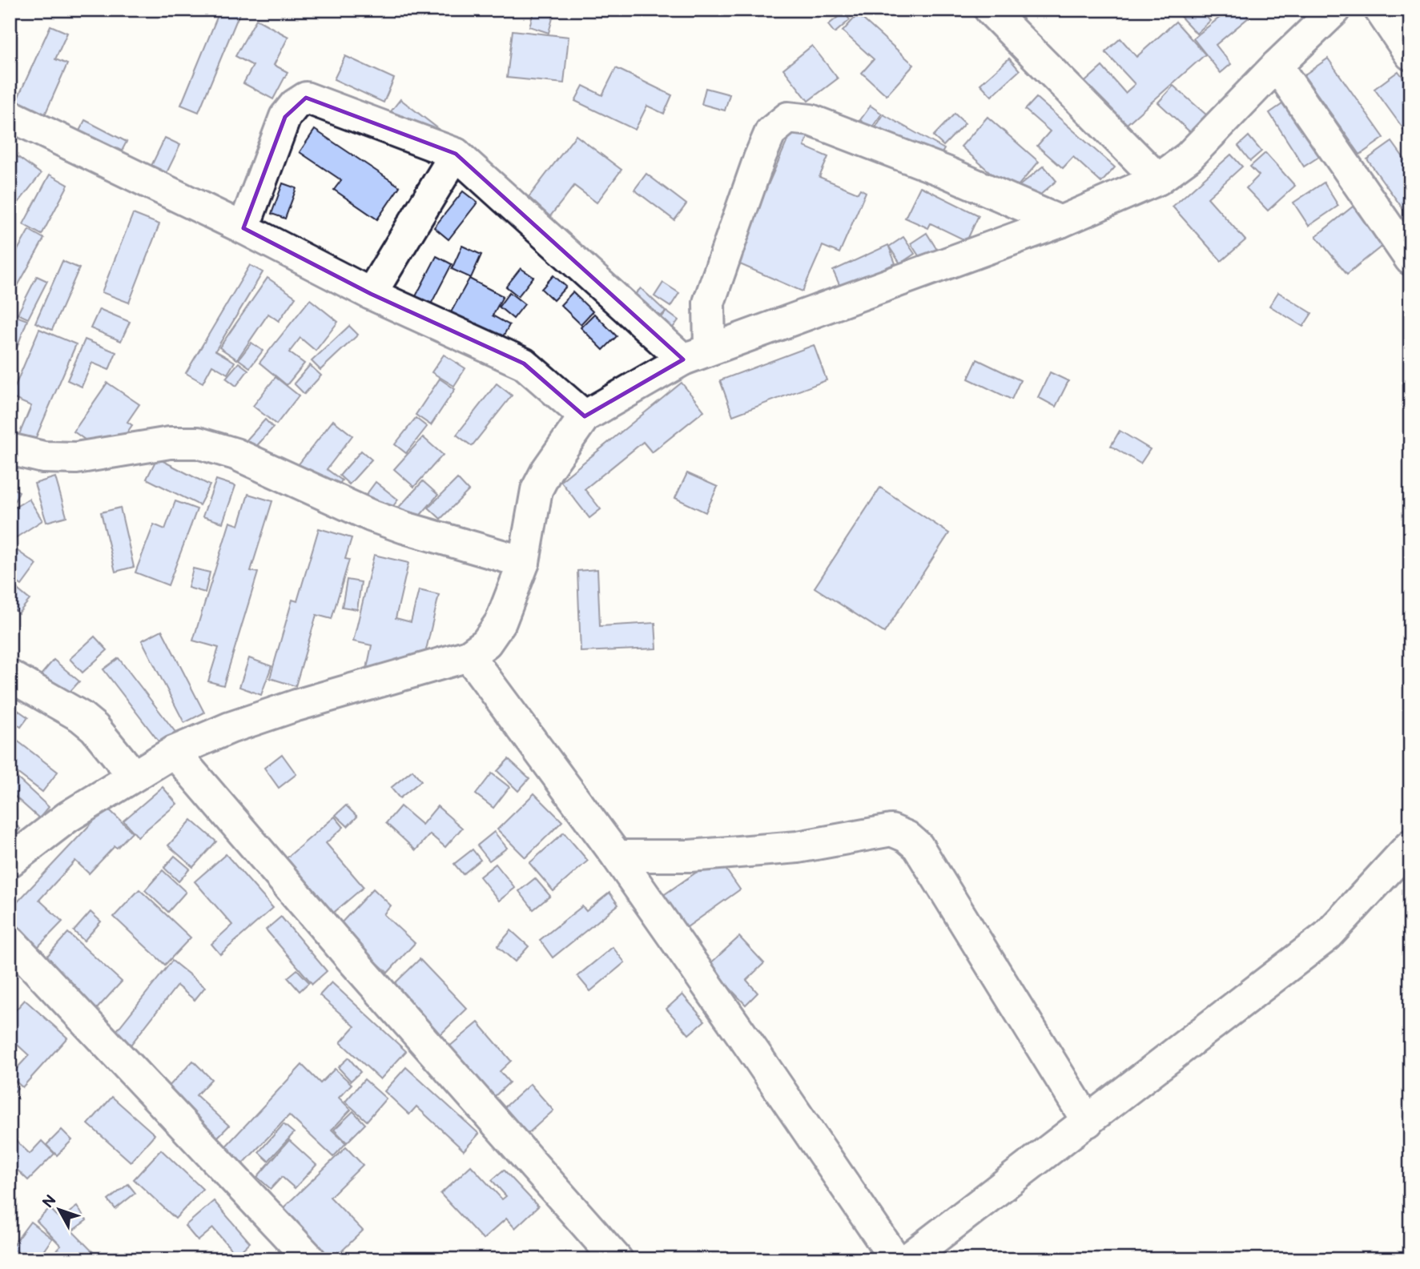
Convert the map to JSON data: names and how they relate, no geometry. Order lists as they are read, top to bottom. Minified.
{"north":"top left"}
